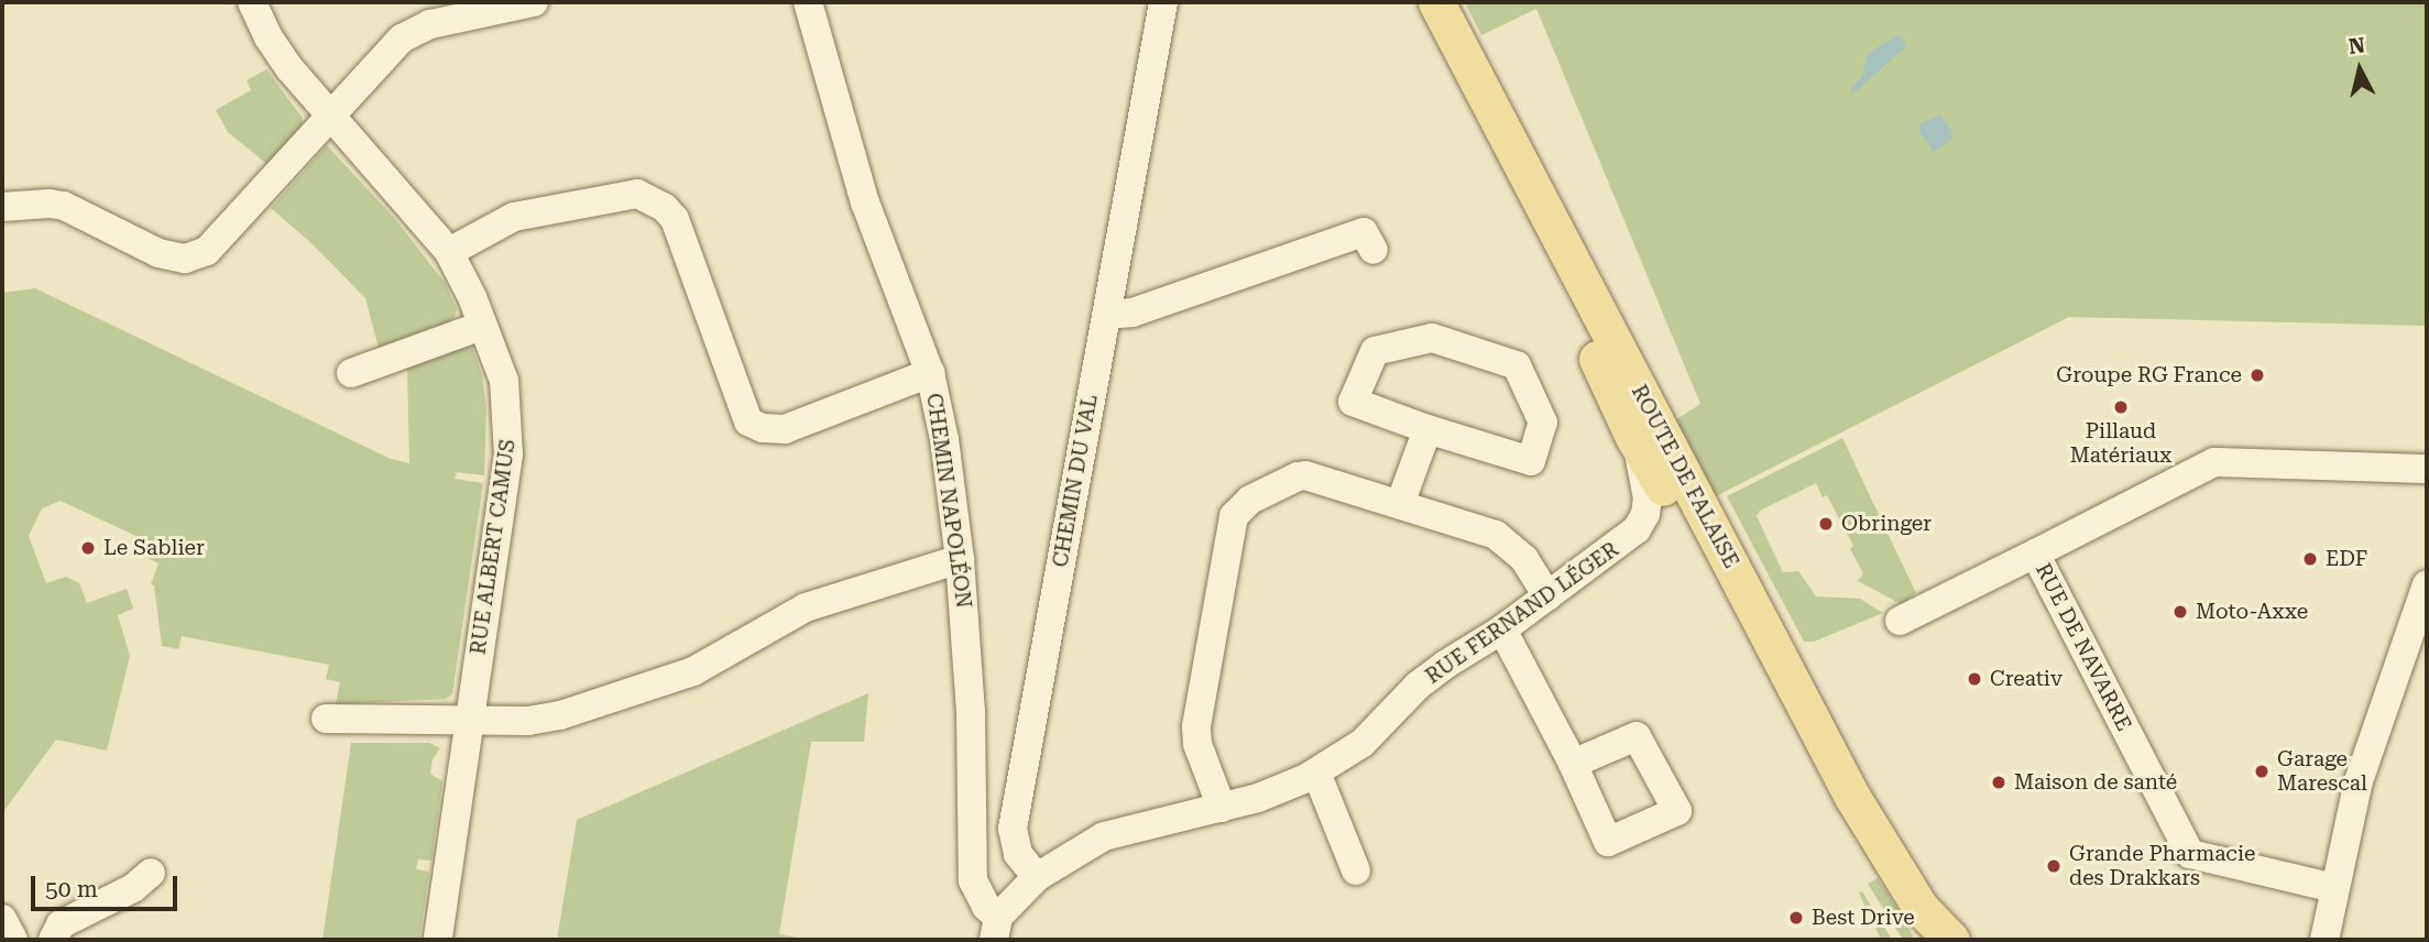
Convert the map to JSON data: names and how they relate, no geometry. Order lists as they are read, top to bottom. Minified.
{"streets":{"main road":["ROUTE DE FALAISE"],"street":["CHEMIN DU VAL","CHEMIN NAPOLÉON","RUE ALBERT CAMUS","RUE FERNAND LÉGER","RUE DE NAVARRE"]},"crossings":[["ROUTE DE FALAISE","RUE FERNAND LÉGER"],["CHEMIN DU VAL","RUE FERNAND LÉGER"]],"places":["Groupe RG France","Pillaud Matériaux","Obringer","Le Sablier","EDF","Moto-Axxe","Creativ","Garage Marescal","Maison de santé","Grande Pharmacie des Drakkars","Best Drive"],"scale_bar":"50 m","north":"top"}
